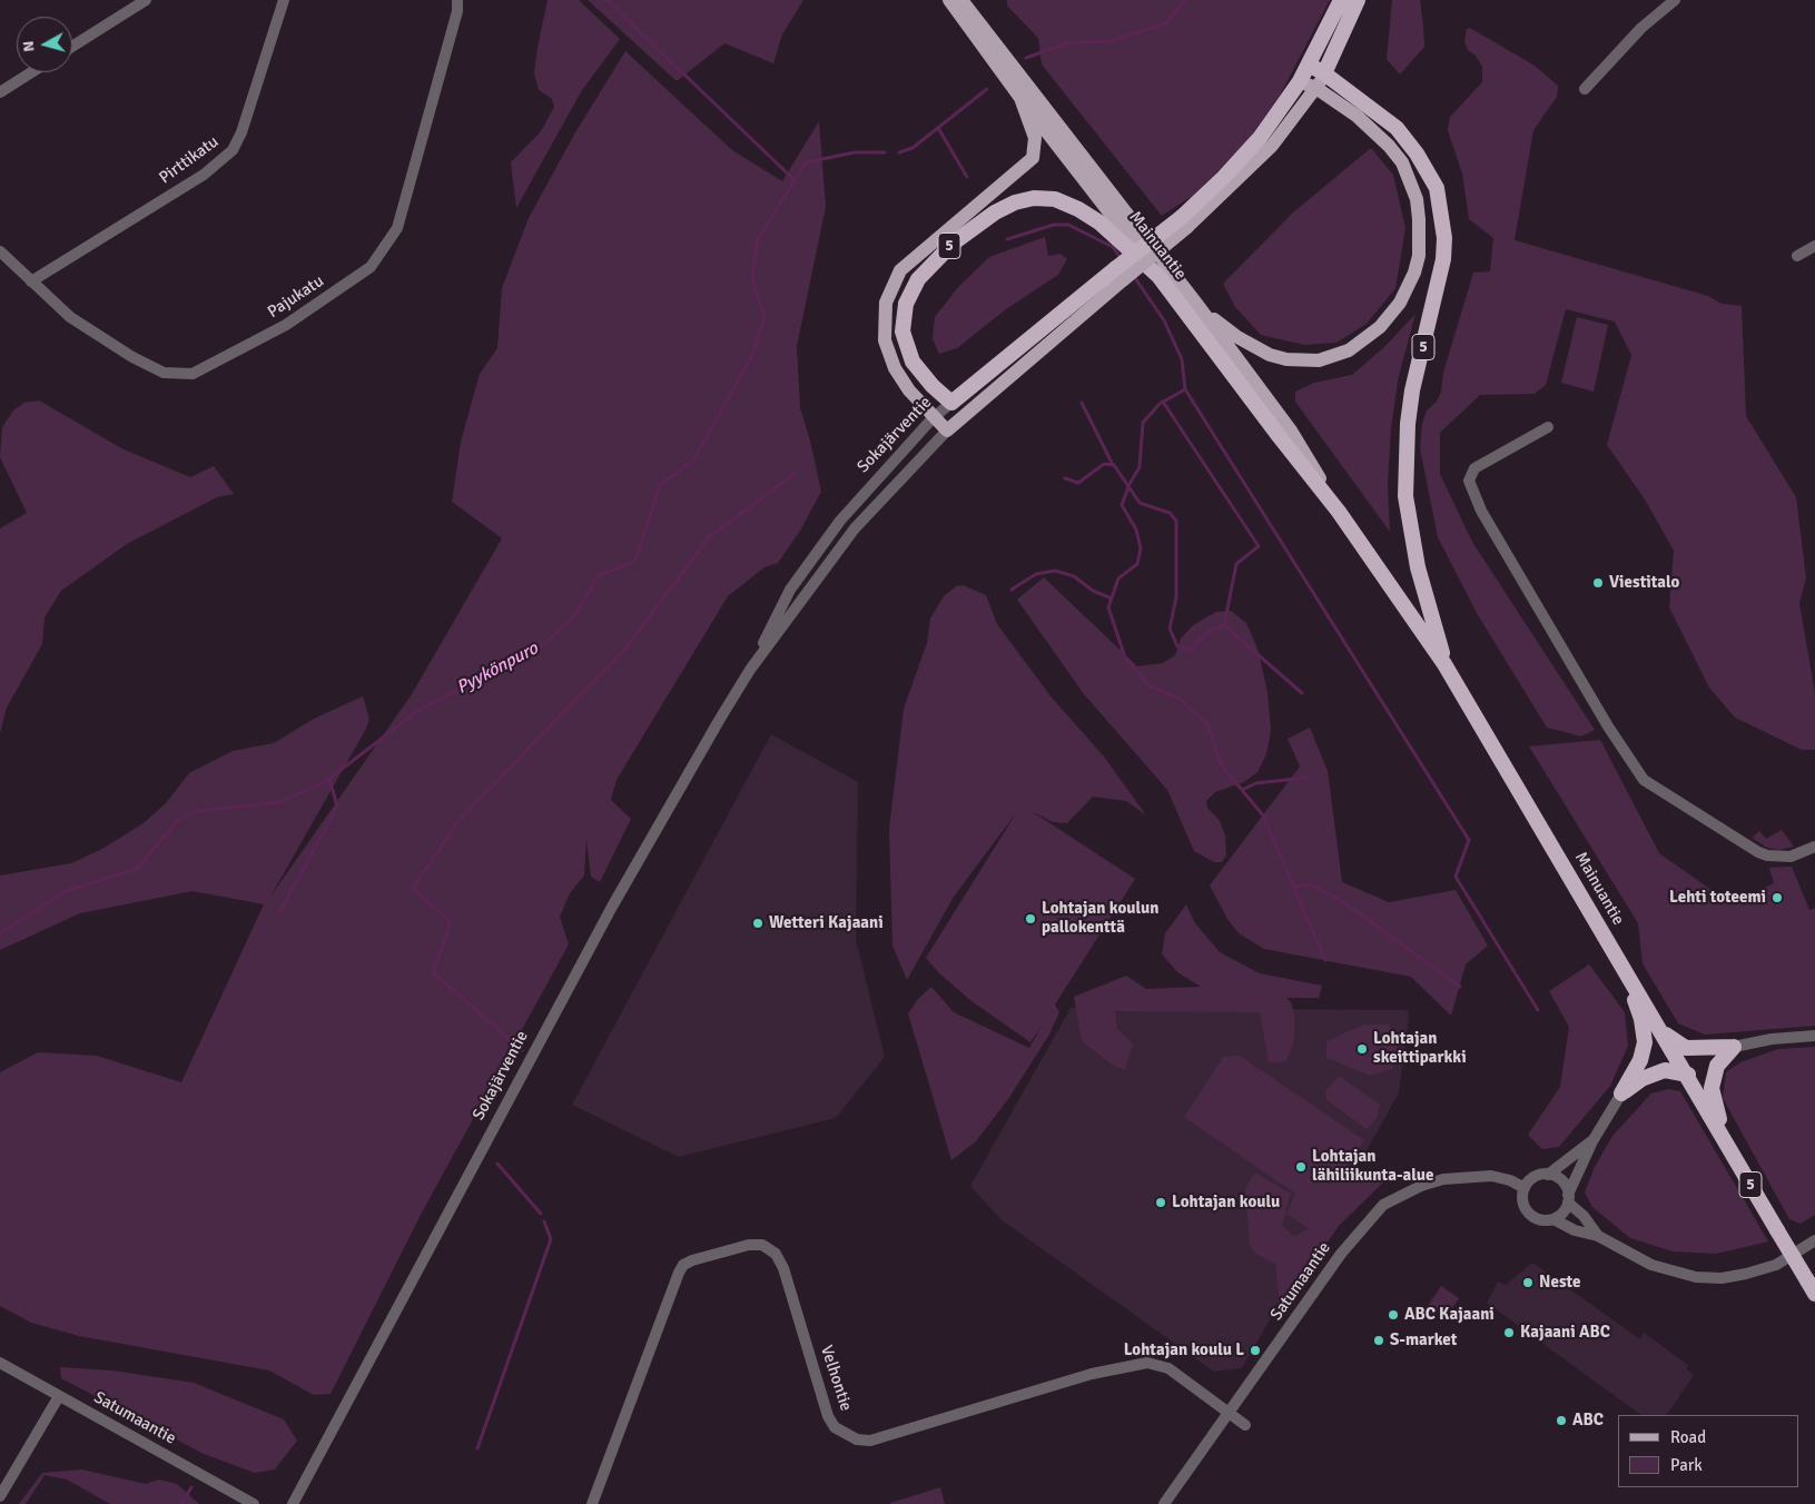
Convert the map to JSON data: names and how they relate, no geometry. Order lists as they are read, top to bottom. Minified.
{"streets":{"highway":["5","Mainuantie","Sokajärventie"],"street":["Pirttikatu","Pajukatu","Satumaantie","Velhontie"]},"crossings":[["Pirttikatu","Pajukatu"],["5","Mainuantie"],["5","Sokajärventie"],["Satumaantie","Velhontie"]],"water":["Pyykönpuro"],"places":["Viestitalo","Lehti toteemi","Lohtajan koulun pallokenttä","Wetteri Kajaani","Lohtajan skeittiparkki","Lohtajan lähiliikunta-alue","Lohtajan koulu","Neste","ABC Kajaani","Kajaani ABC","S-market","Lohtajan koulu L","ABC"],"legend":["Road","Park"],"north":"left"}
